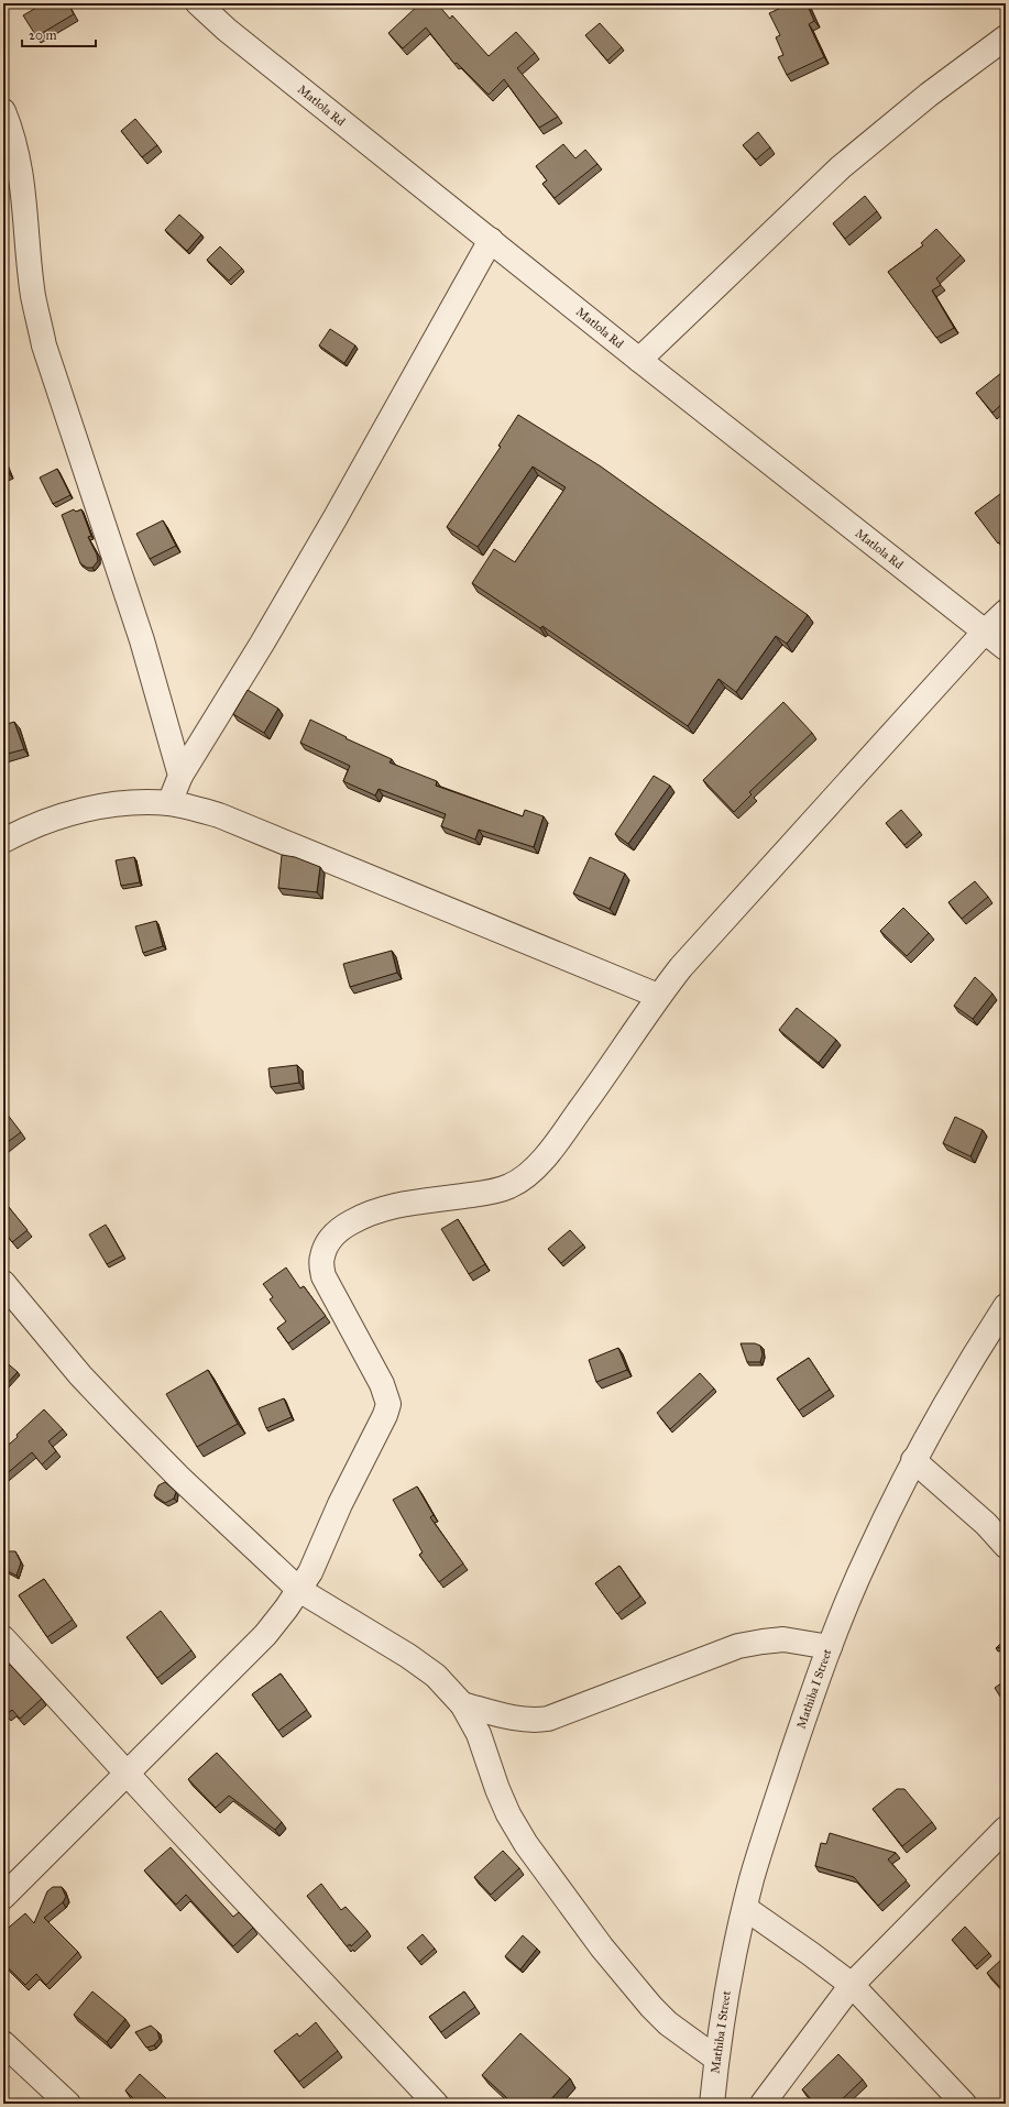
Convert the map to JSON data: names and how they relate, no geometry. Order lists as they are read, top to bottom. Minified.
{"streets":{"street":["Matlola Rd","Mathiba I Street"]},"scale_bar":"20 m"}
